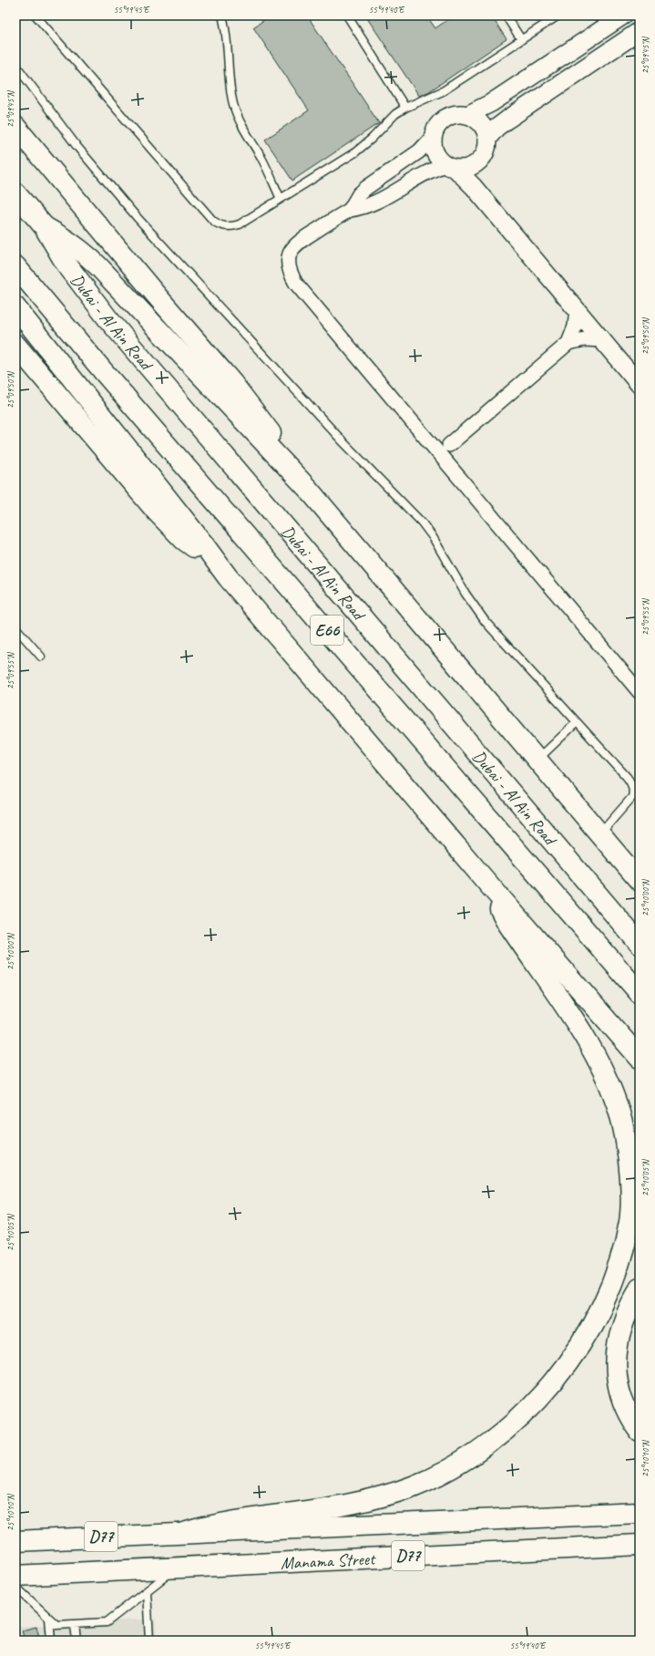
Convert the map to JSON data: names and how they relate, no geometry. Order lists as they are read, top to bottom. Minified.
{"streets":{"main road":["Dubai - Al Ain Road","E66","D77","Manama Street"]},"coordinates":["55°19'45\"E","55°19'40\"E","25°09'45\"N","25°09'50\"N","25°09'55\"N","25°10'00\"N","25°10'05\"N","25°10'10\"N"]}
